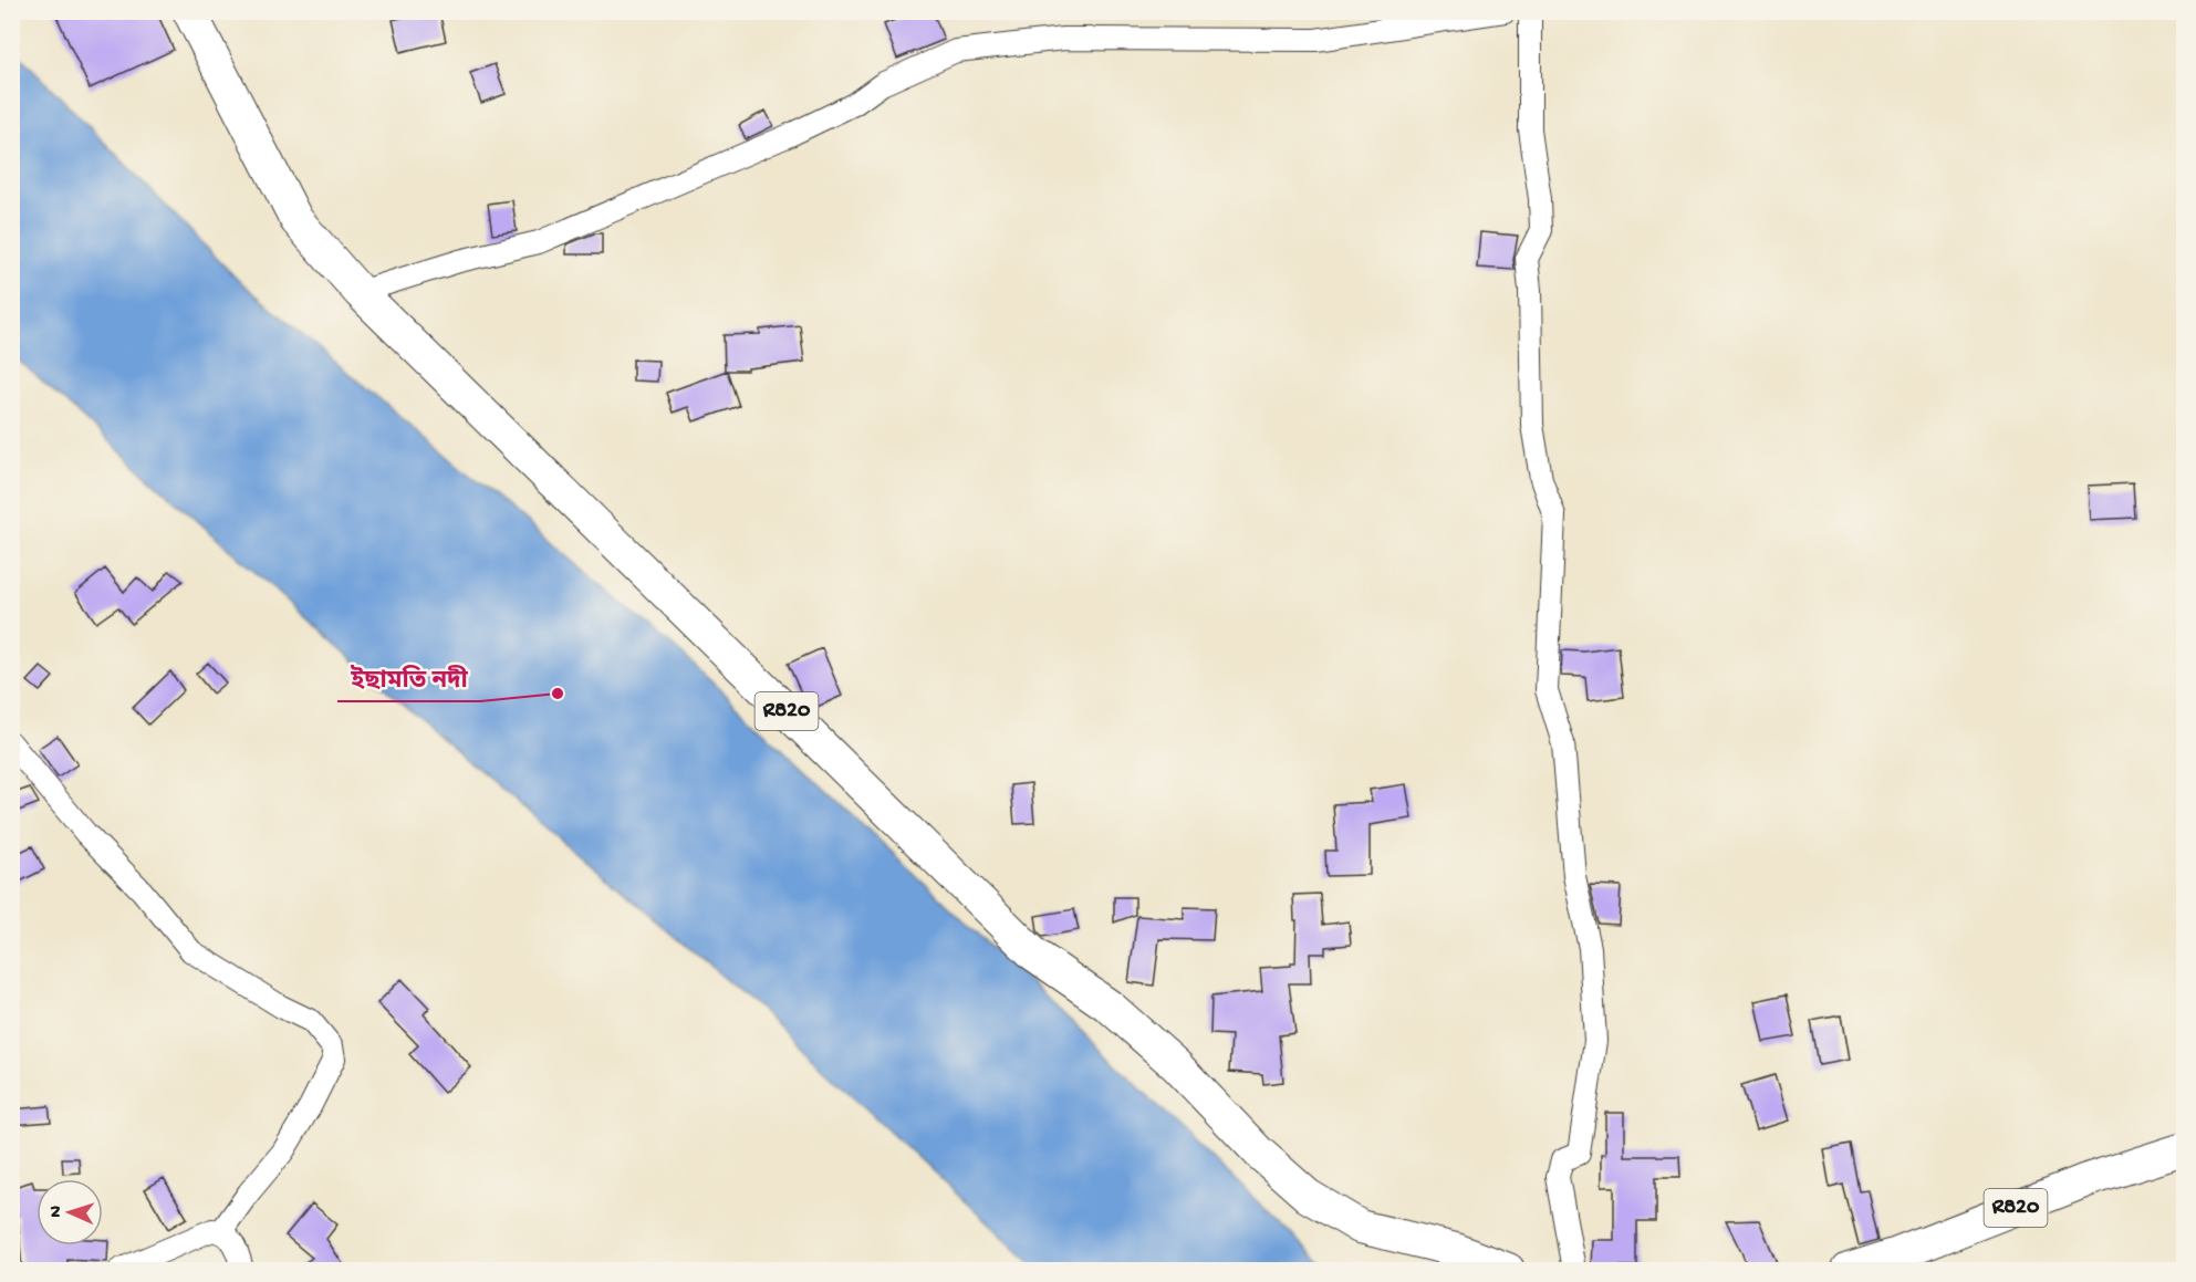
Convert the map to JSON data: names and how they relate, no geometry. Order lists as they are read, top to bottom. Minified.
{"streets":{"main road":["R820"]},"places":["ইছামতি নদী"],"north":"left"}
